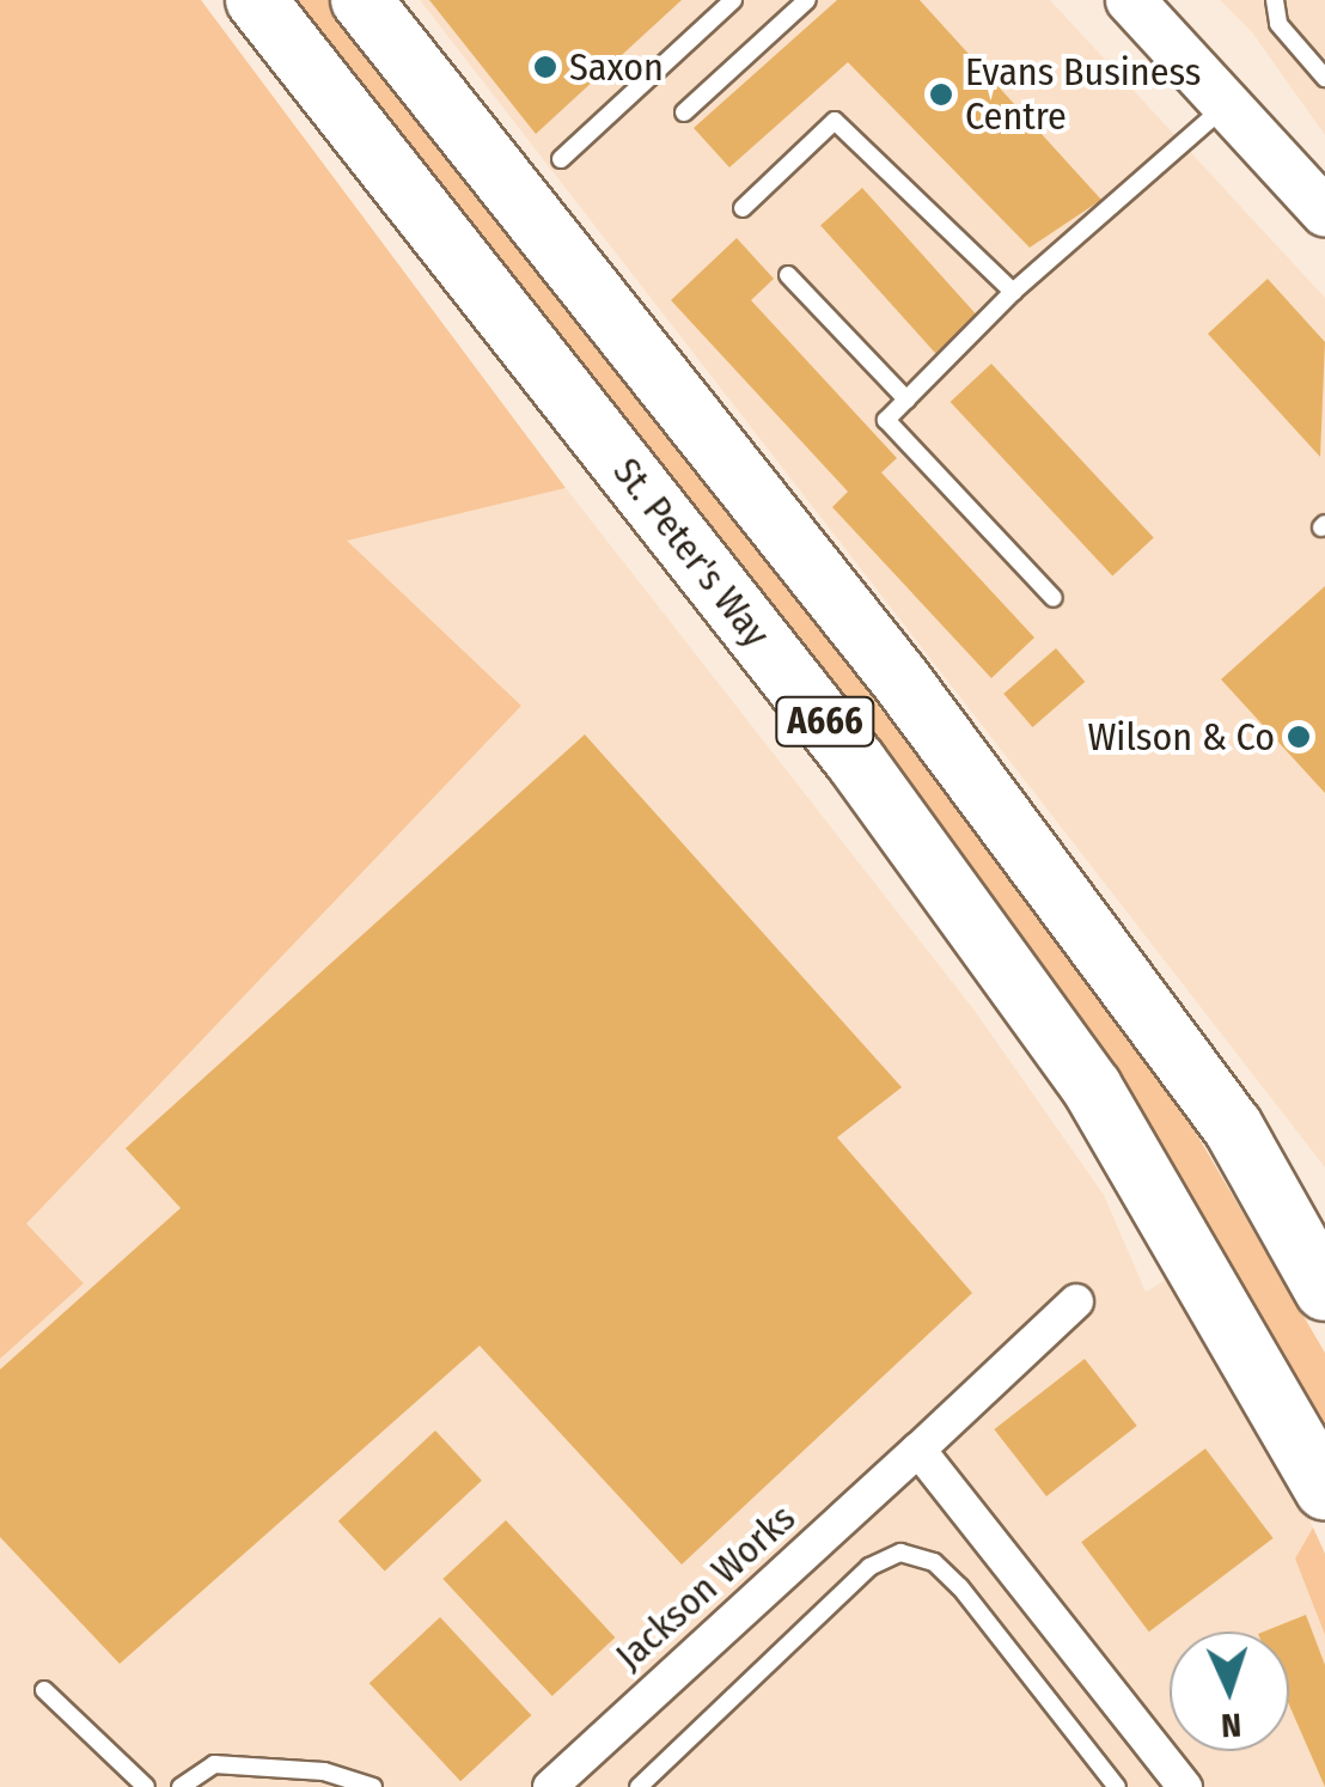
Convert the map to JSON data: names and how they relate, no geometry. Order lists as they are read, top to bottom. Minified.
{"streets":{"highway":["St. Peter's Way","A666"],"street":["Jackson Works"]},"places":["Saxon","Evans Business Centre","Wilson & Co"],"north":"bottom"}
